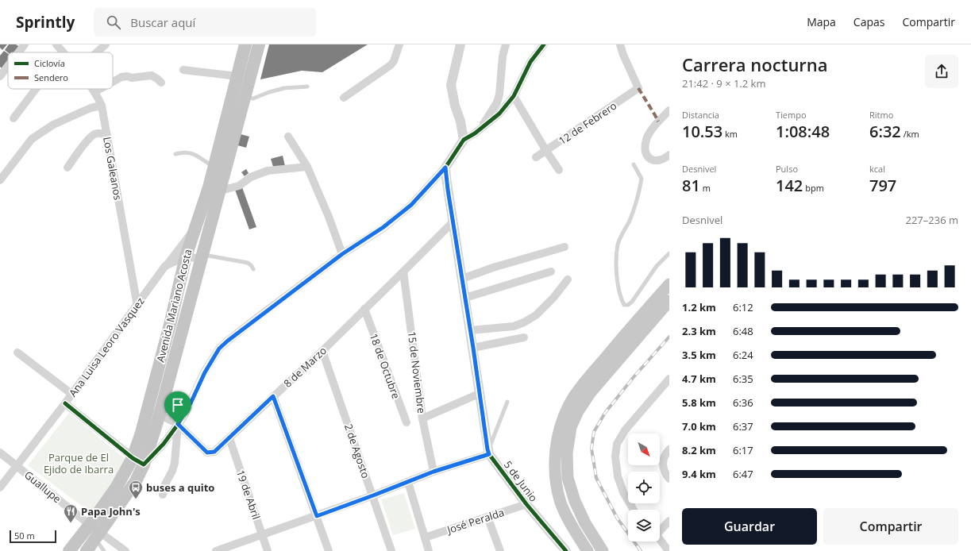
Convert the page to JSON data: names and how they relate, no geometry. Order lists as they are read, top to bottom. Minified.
{"streets":{"highway":["Avenida Mariano Acosta"],"street":["12 de Febrero","Los Galeanos","Ana Luisa Leoro Vasquez","18 de Octubre","8 de Marzo","15 de Noviembre","2 de Agosto","5 de Junio","Guallupe","19 de Abril","José Peralda"]},"crossings":[["Los Galeanos","Ana Luisa Leoro Vasquez"],["Avenida Mariano Acosta","Ana Luisa Leoro Vasquez"],["Avenida Mariano Acosta","8 de Marzo"],["Avenida Mariano Acosta","Guallupe"],["Ana Luisa Leoro Vasquez","Guallupe"],["18 de Octubre","8 de Marzo"],["8 de Marzo","15 de Noviembre"],["8 de Marzo","2 de Agosto"],["8 de Marzo","5 de Junio"],["8 de Marzo","19 de Abril"],["5 de Junio","José Peralda"]],"parks":["Parque de El Ejido de Ibarra"],"places":{"bus stop":["buses a quito"],"restaurant":["Papa John's"]},"legend":["Ciclovía","Sendero"],"scale_bar":"50 m","north":"bottom right","page":{"header":"Sprintly","search":"Buscar aquí","nav":["Mapa","Capas","Compartir"],"heading":["Carrera nocturna","21:42 · 9 × 1.2 km"],"stats":[["Distancia","10.53 km"],["Tiempo","1:08:48"],["Ritmo","6:32 /km"],["Desnivel","81 m"],["Pulso","142 bpm"],["kcal","797"]],"chart":["Desnivel","227–236 m"],"list":[{"name":"1.2 km","note":"6:12"},{"name":"2.3 km","note":"6:48"},{"name":"3.5 km","note":"6:24"},{"name":"4.7 km","note":"6:35"},{"name":"5.8 km","note":"6:36"},{"name":"7.0 km","note":"6:37"},{"name":"8.2 km","note":"6:17"},{"name":"9.4 km","note":"6:47"}],"buttons":["Guardar","Compartir"],"scale":"50 m"}}
